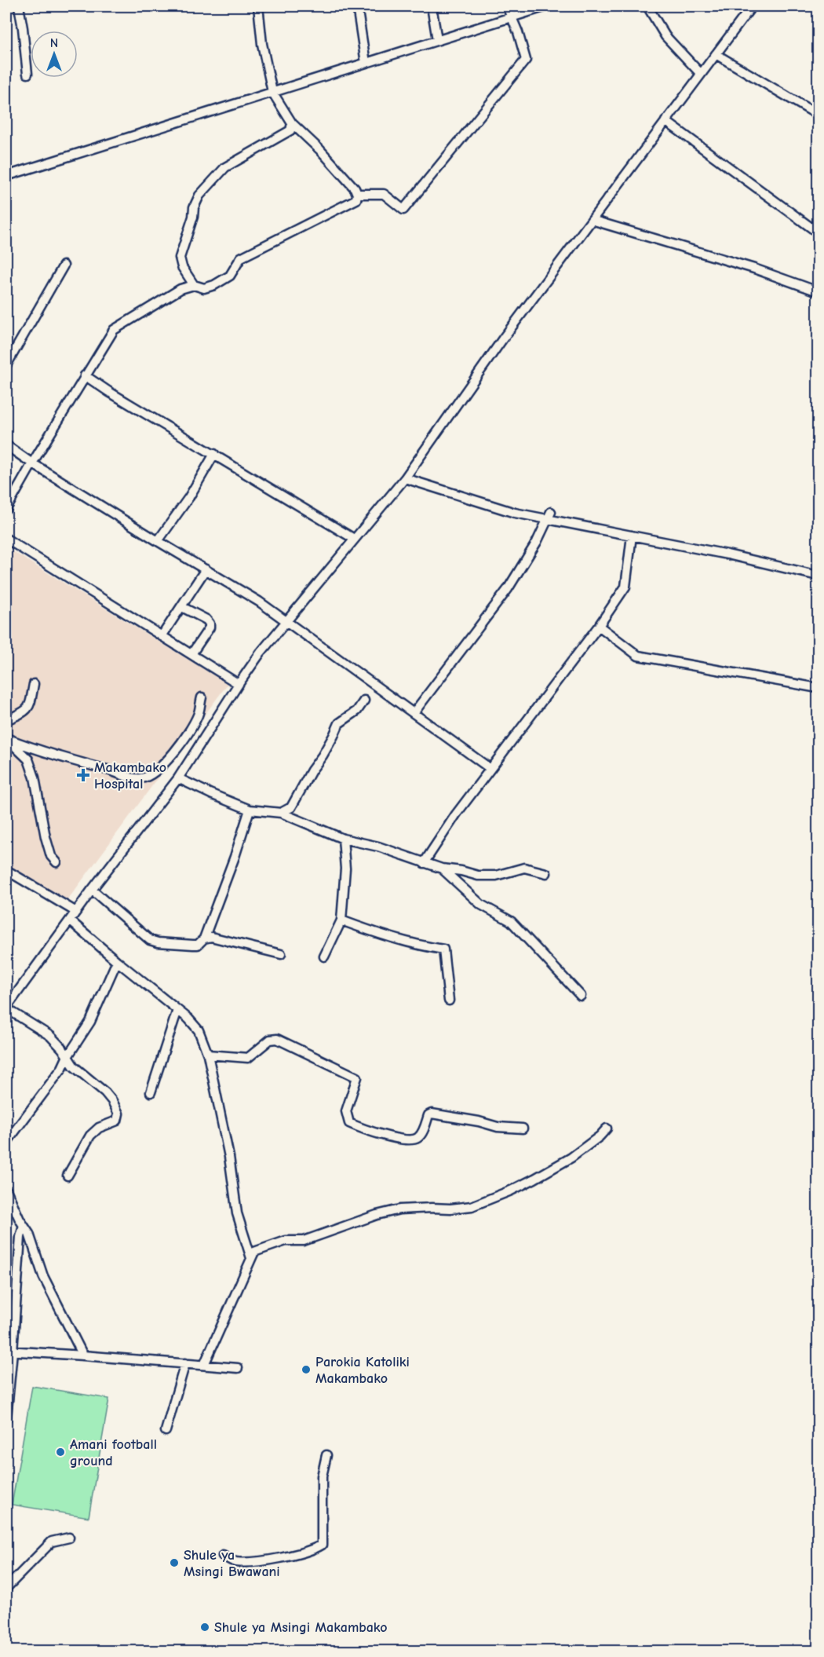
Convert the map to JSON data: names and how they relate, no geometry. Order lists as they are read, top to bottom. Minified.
{"places":{"health":["Makambako Hospital"],"other":["Parokia Katoliki Makambako","Amani football ground","Shule ya Msingi Bwawani","Shule ya Msingi Makambako"]},"north":"top"}
